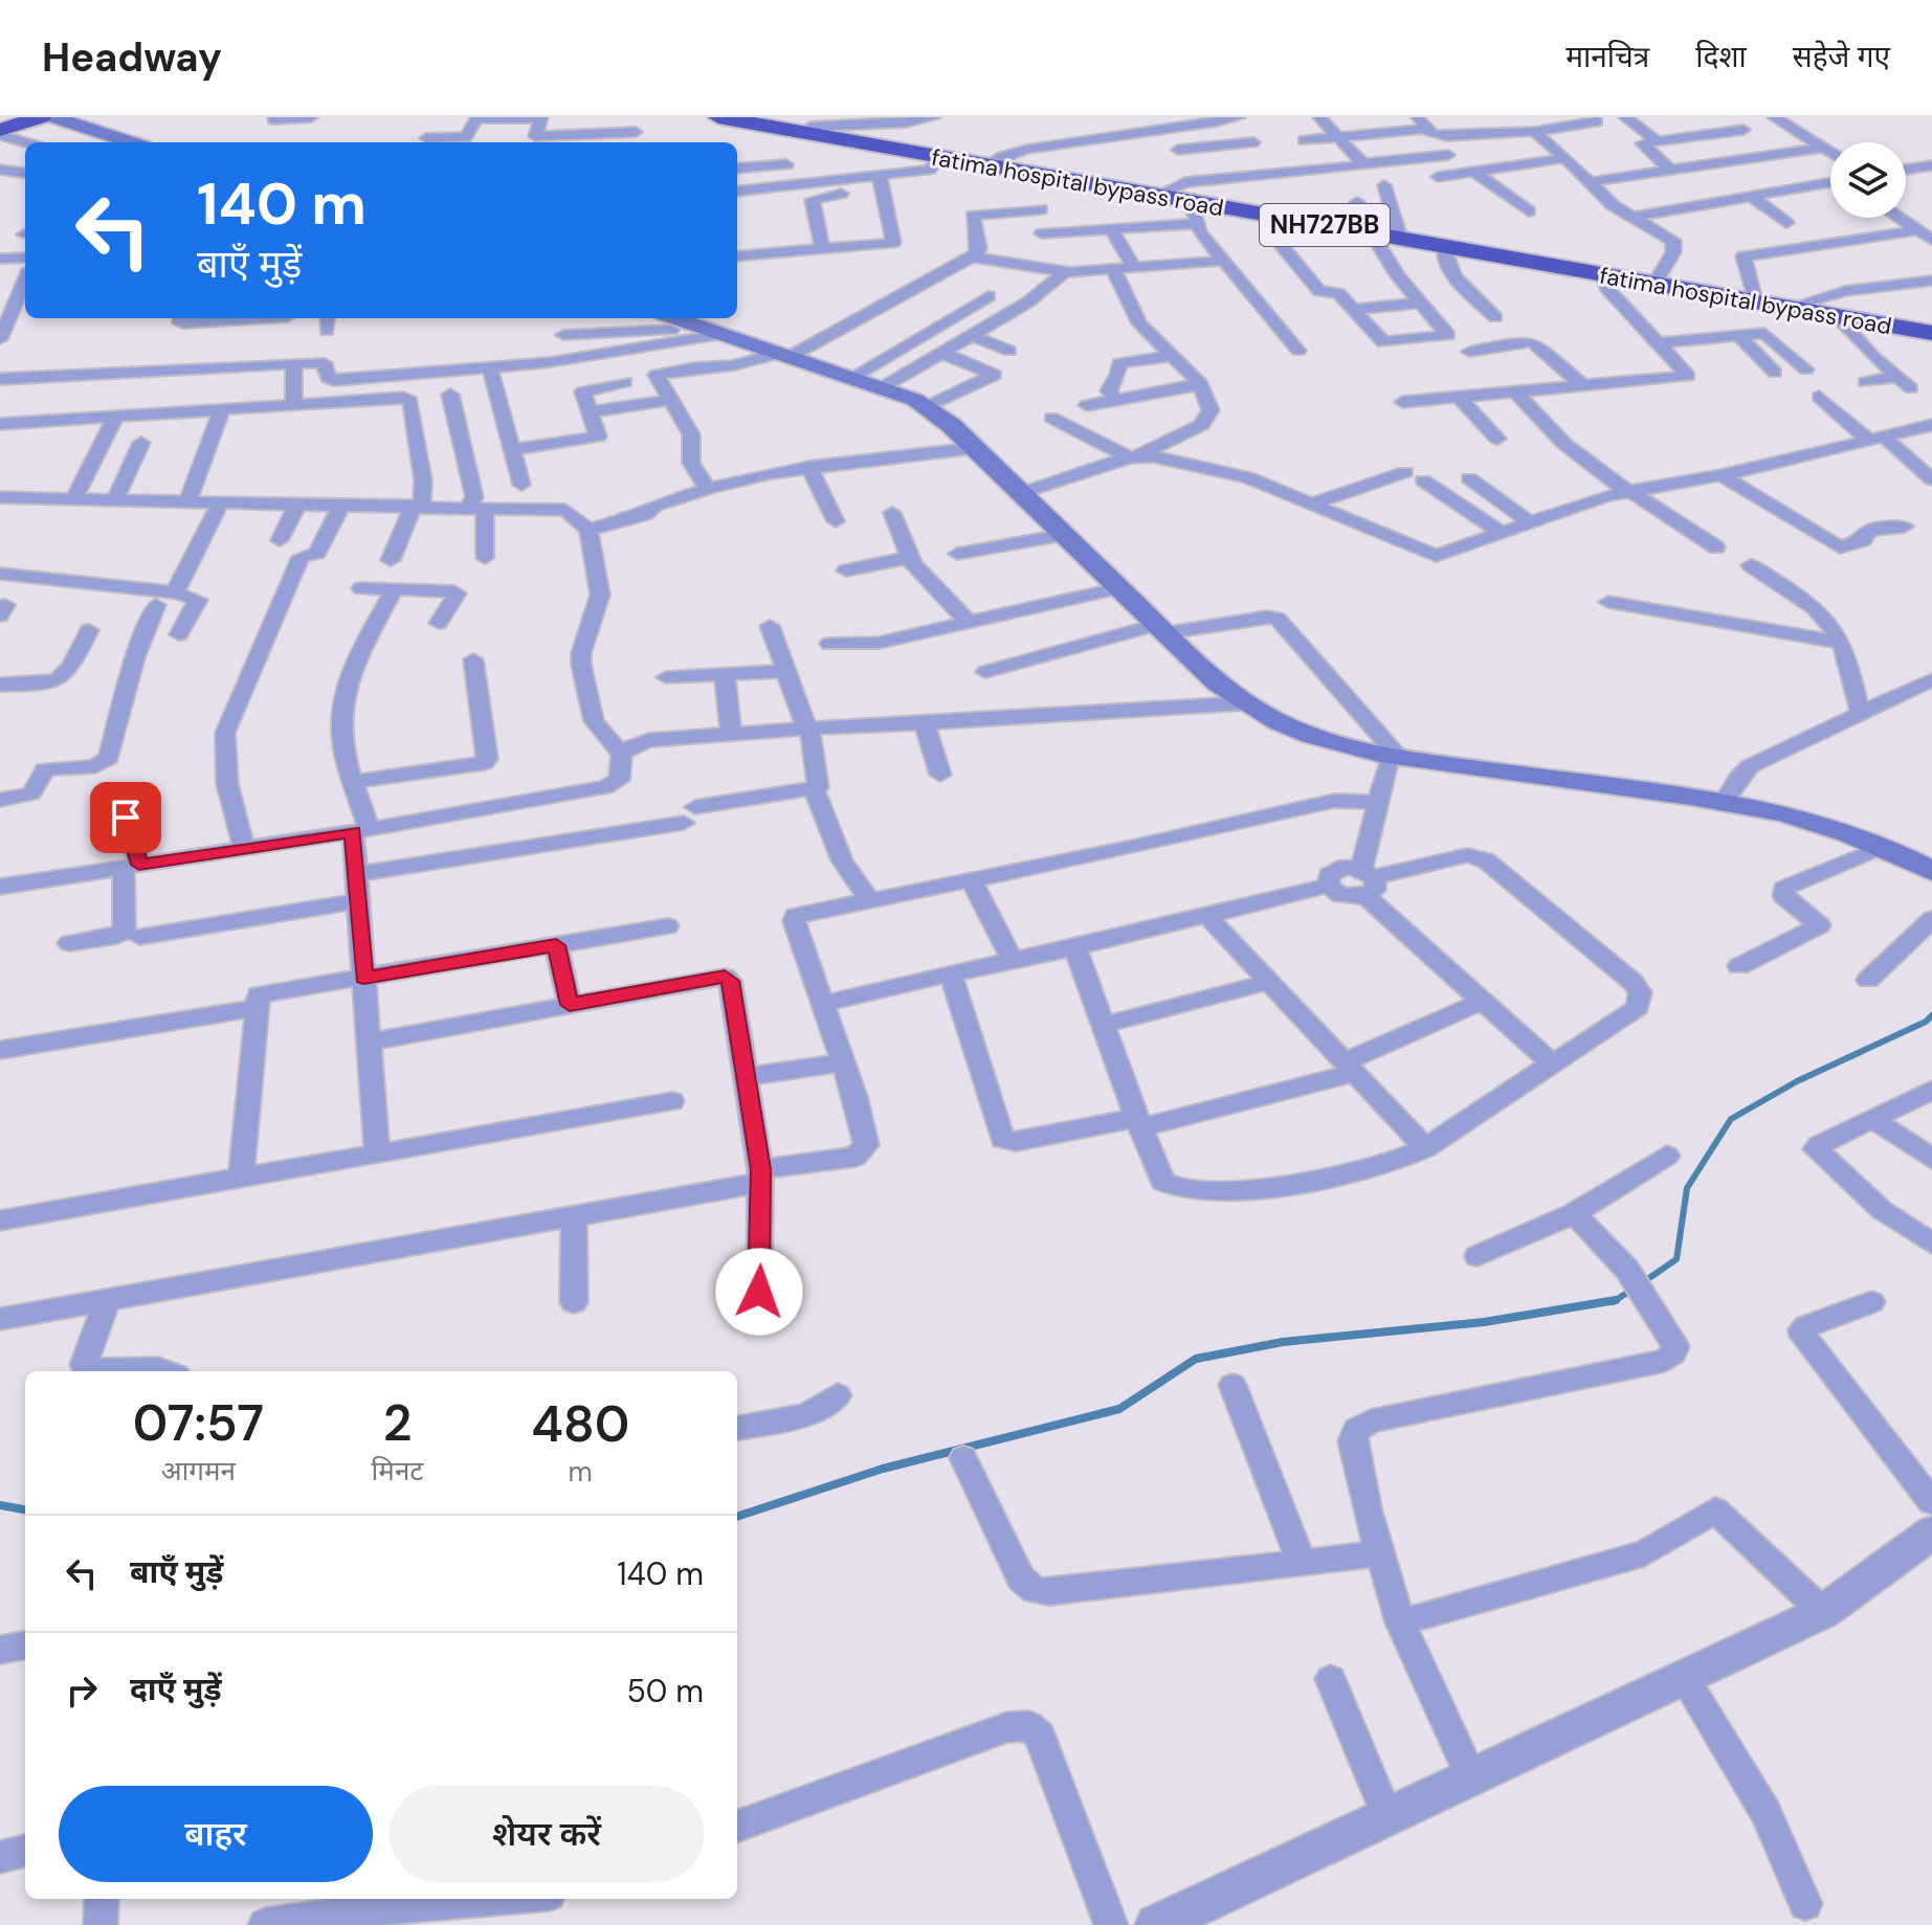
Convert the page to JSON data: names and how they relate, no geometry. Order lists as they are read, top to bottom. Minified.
{"streets":{"highway":["fatima hospital bypass road","NH727BB"]},"page":{"header":"Headway","nav":["मानचित्र","दिशा","सहेजे गए"],"turn":["140 m","बाएँ मुड़ें"],"eta":["07:57","आगमन","2","मिनट","480","m"],"list":[{"name":"बाएँ मुड़ें","value":"140 m"},{"name":"दाएँ मुड़ें","value":"50 m"}],"buttons":["बाहर","शेयर करें"]}}
